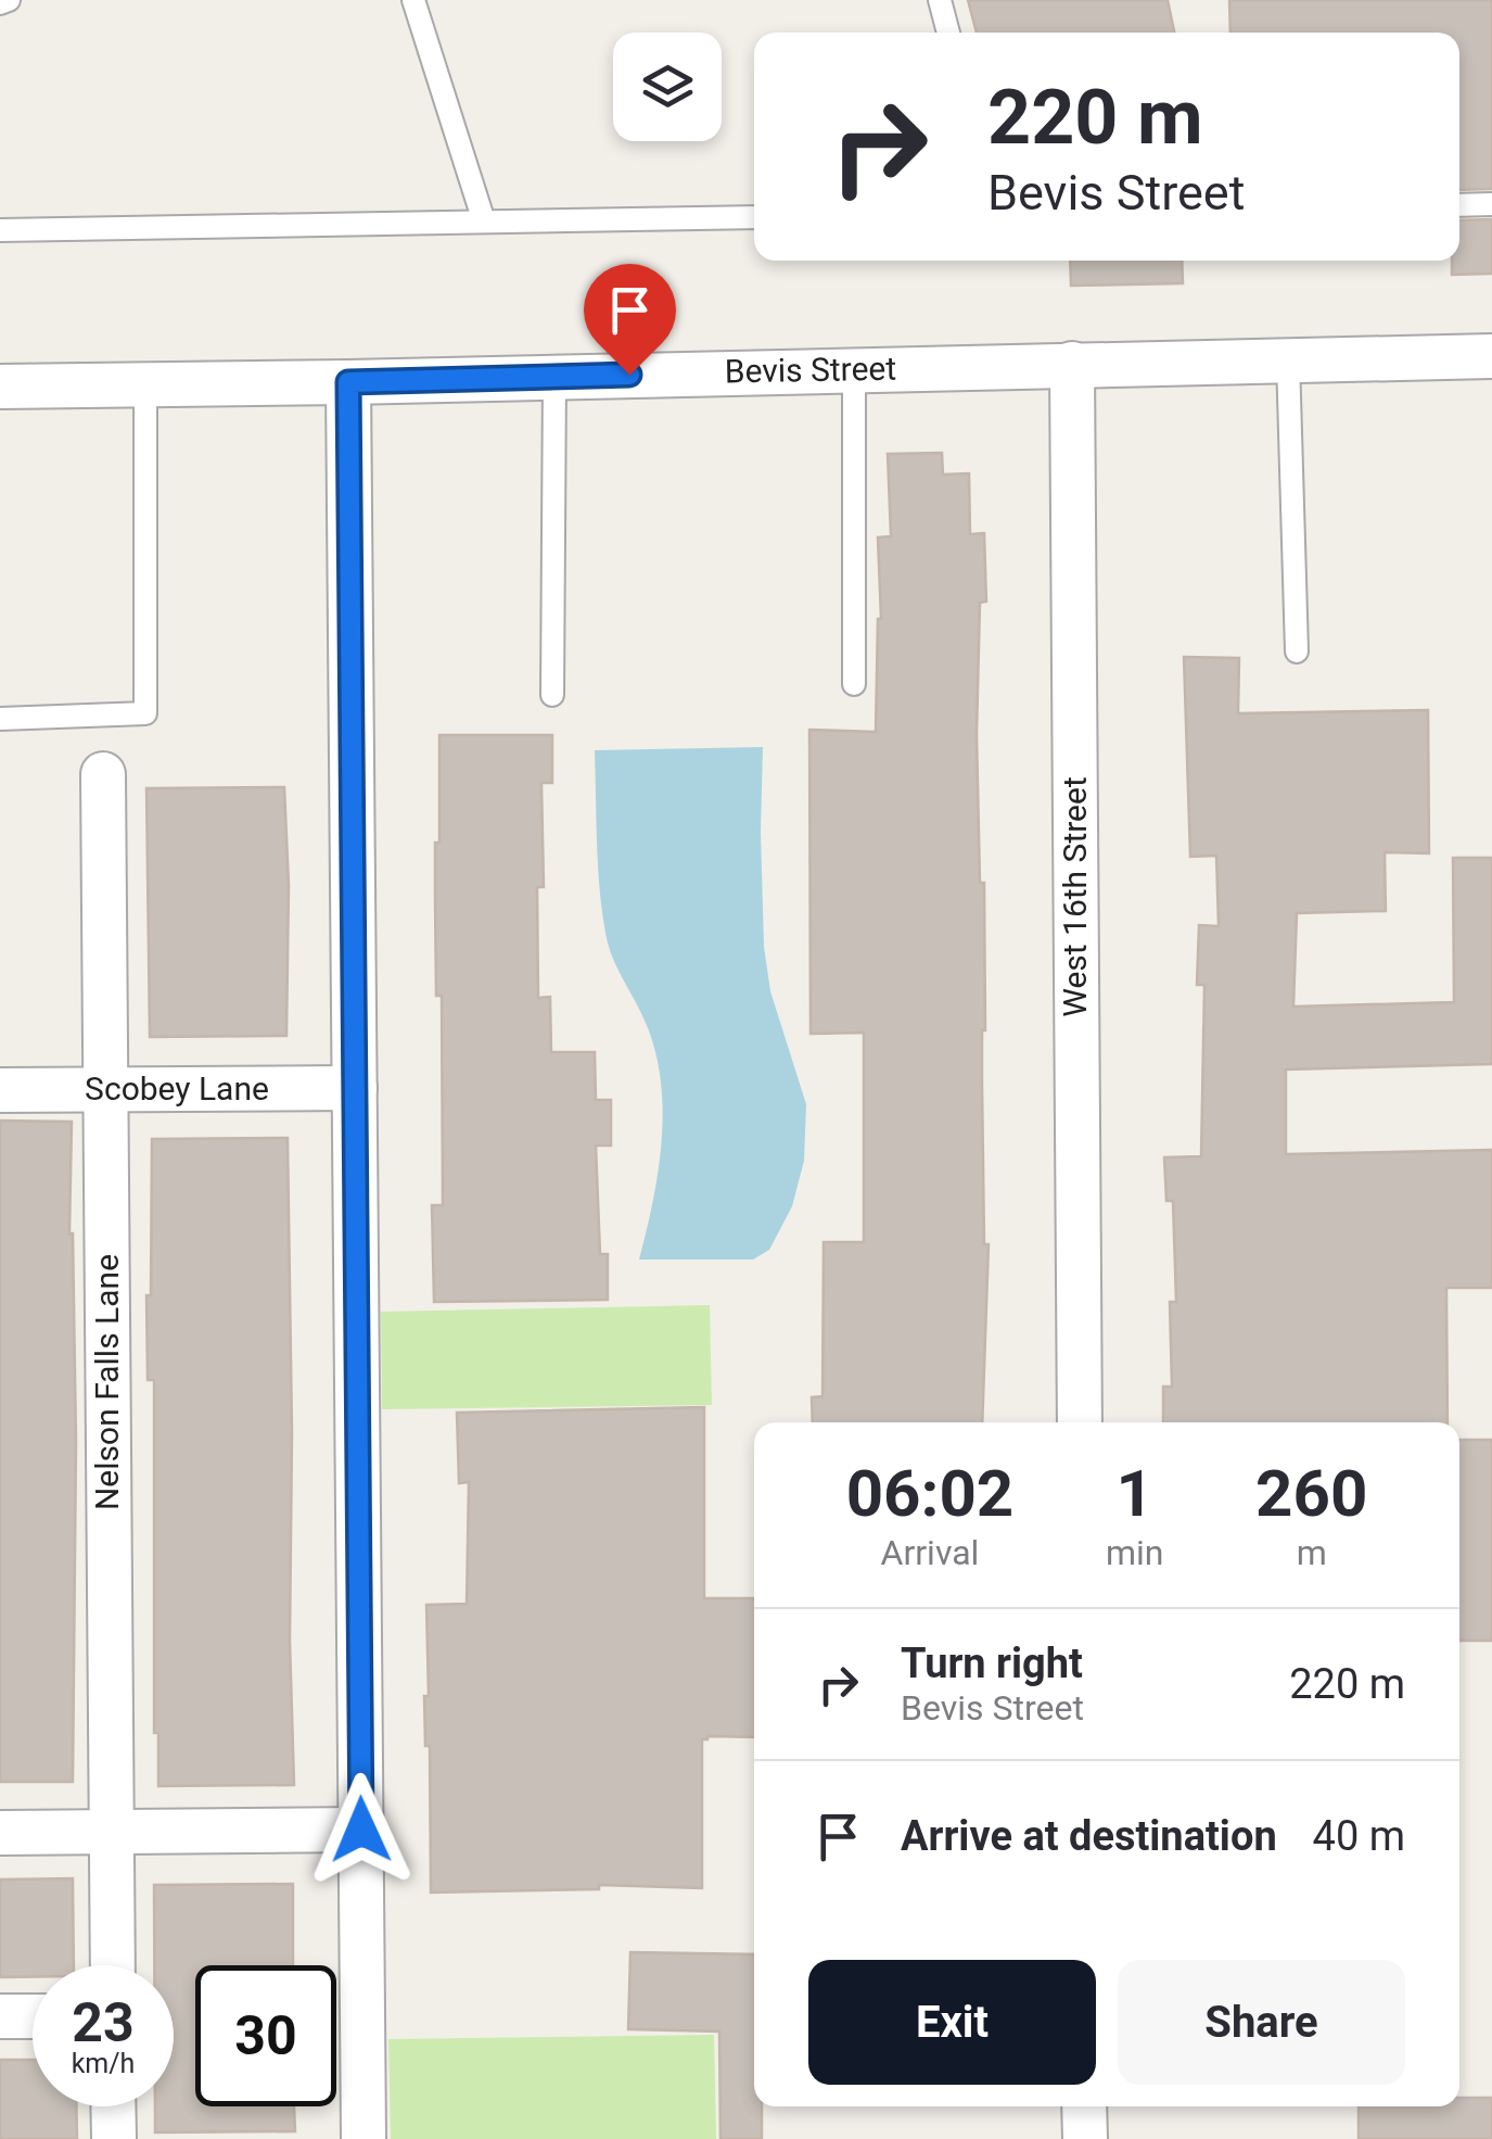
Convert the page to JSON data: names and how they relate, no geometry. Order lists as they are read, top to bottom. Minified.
{"streets":{"street":["Bevis Street","West 16th Street","Scobey Lane","Nelson Falls Lane"]},"crossings":[["Bevis Street","West 16th Street"],["Scobey Lane","Nelson Falls Lane"]],"page":{"turn":["220 m","Bevis Street"],"eta":["06:02","Arrival","1","min","260","m"],"list":[{"name":"Turn right","note":"Bevis Street","value":"220 m"},{"name":"Arrive at destination","value":"40 m"}],"buttons":["Exit","Share"],"speed":"23 km/h","limit":"30"}}
